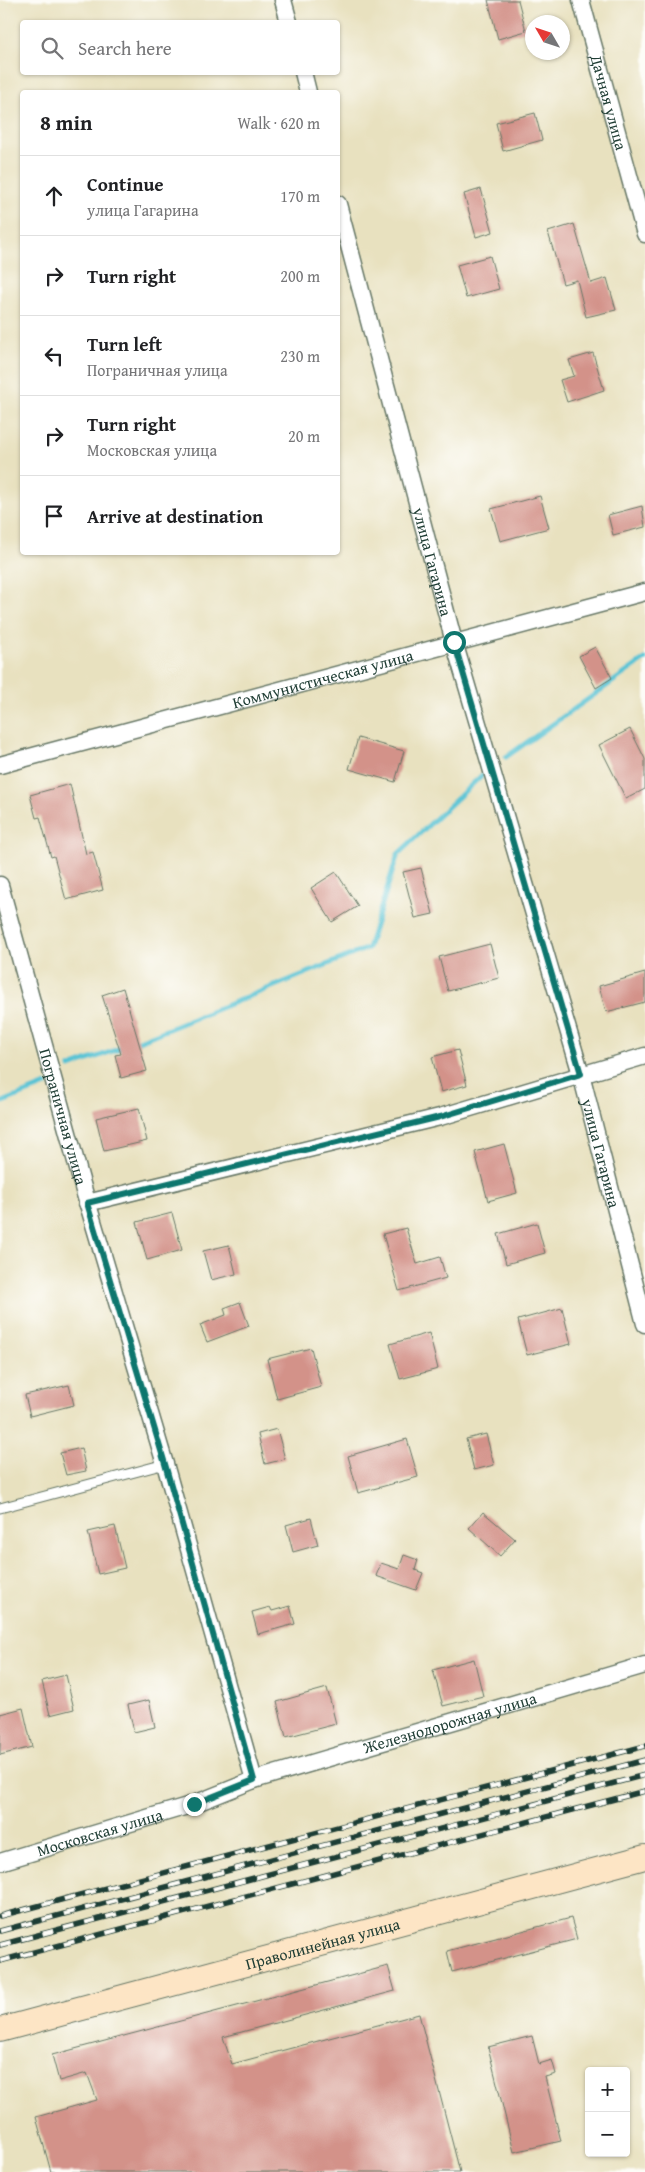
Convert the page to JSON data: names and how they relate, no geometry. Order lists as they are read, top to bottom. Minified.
{"streets":{"main road":["Праволинейная улица"],"street":["Дачная улица","улица Гагарина","Коммунистическая улица","Пограничная улица","Железнодорожная улица","Московская улица"]},"crossings":[["улица Гагарина","Коммунистическая улица"],["Пограничная улица","Железнодорожная улица"],["Пограничная улица","Московская улица"],["Железнодорожная улица","Московская улица"]],"north":"top left","page":{"search":"Search here","heading":["8 min","Walk · 620 m"],"list":[["Continue","улица Гагарина","170 m"],["Turn right","200 m"],["Turn left","Пограничная улица","230 m"],["Turn right","Московская улица","20 m"],"Arrive at destination"],"map_buttons":["+","−"]}}
